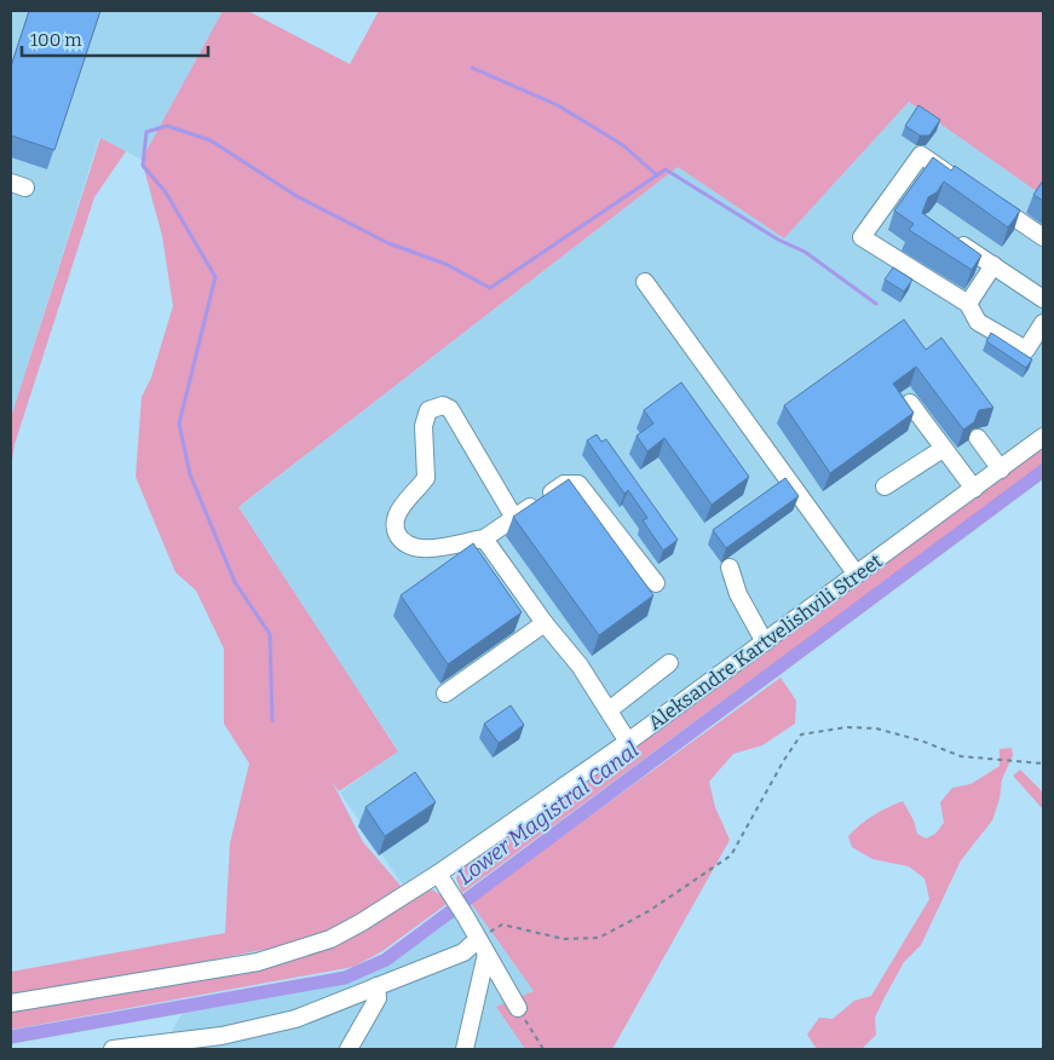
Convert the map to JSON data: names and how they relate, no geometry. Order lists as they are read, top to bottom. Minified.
{"streets":{"street":["Aleksandre Kartvelishvili Street"]},"water":["Lower Magistral Canal"],"scale_bar":"100 m"}
